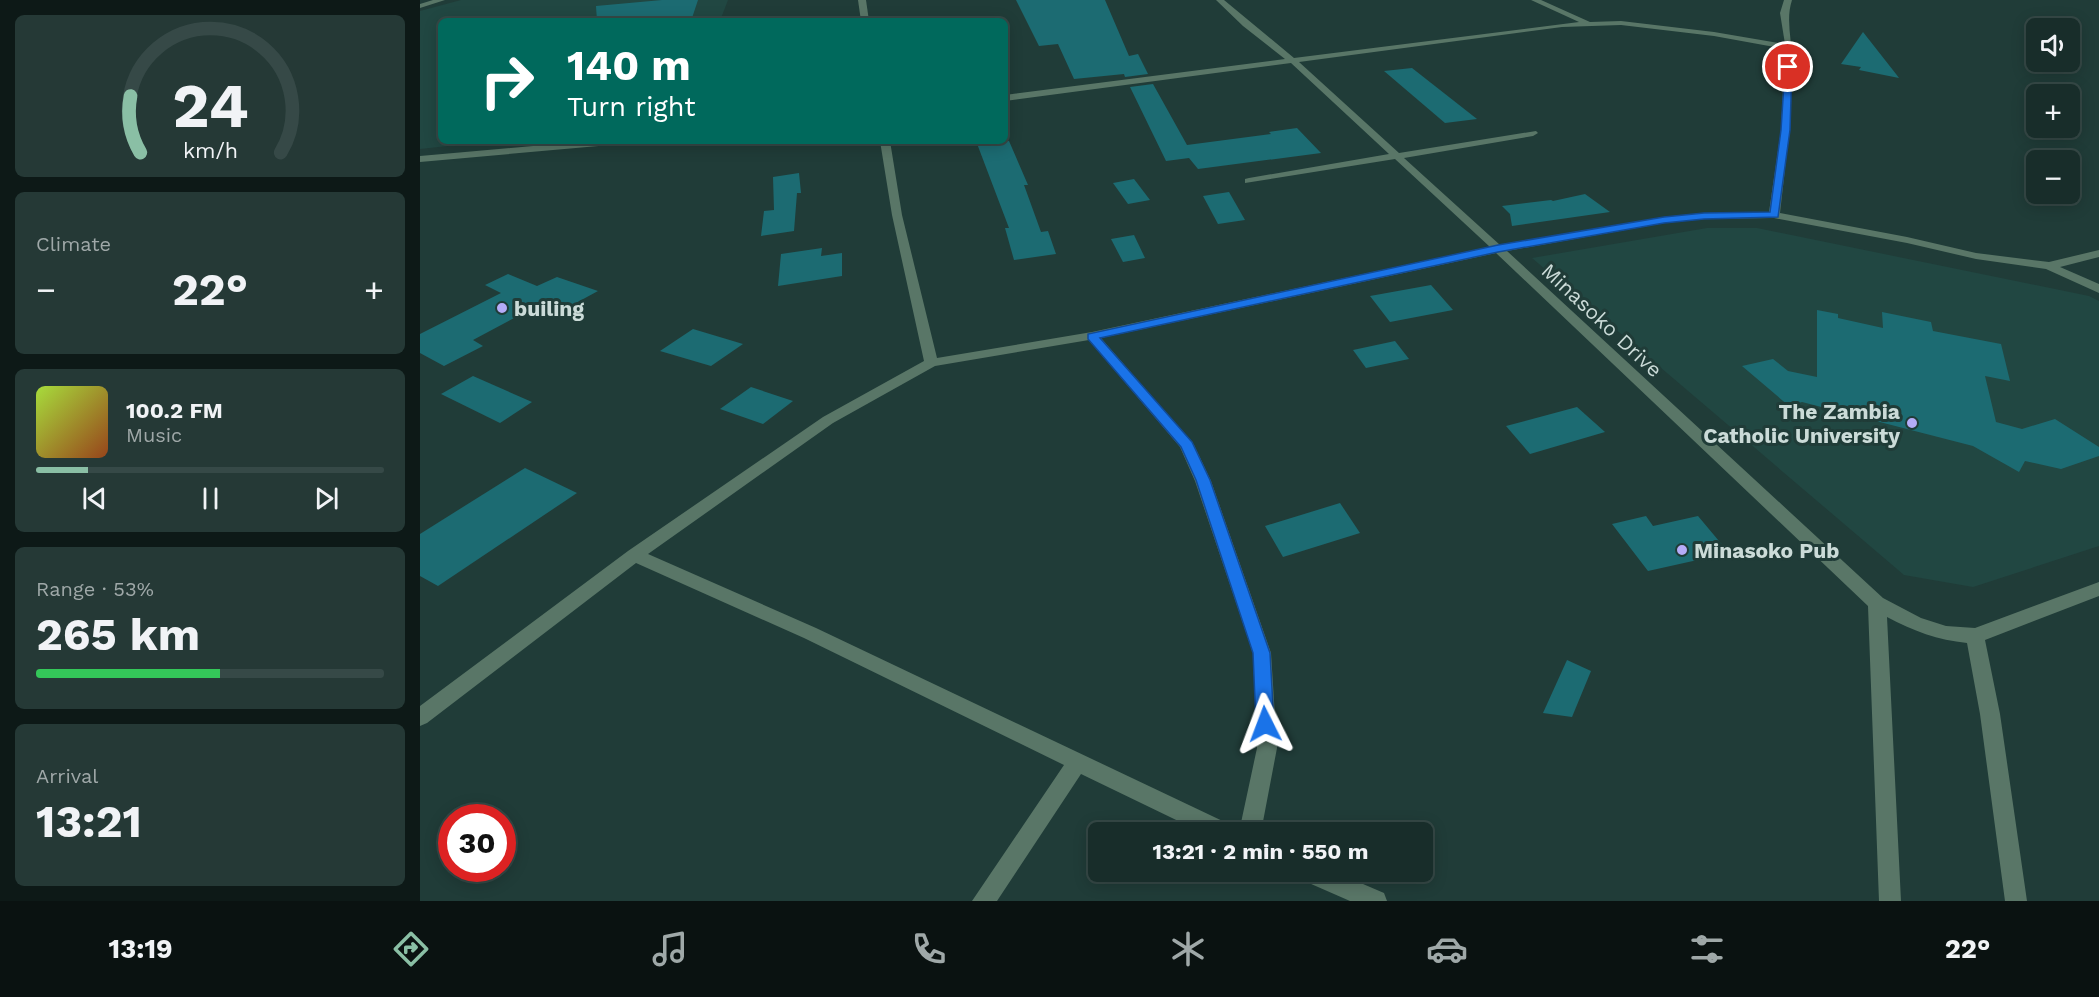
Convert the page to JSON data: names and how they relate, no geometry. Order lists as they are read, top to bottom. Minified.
{"streets":{"street":["Minasoko Drive"]},"places":["builing","The Zambia Catholic University","Minasoko Pub"],"page":{"map_buttons":["+","−"],"turn":["140 m","Turn right"],"tile":["Climate",["Range · 53%","265 km"],["Arrival","13:21"]],"heat":["−","22°","+"],"song":["100.2 FM","Music"],"limit":"30","trip":"13:21 · 2 min · 550 m","tabs":["13:19","22°"],"gauge":["24","km/h"]}}
